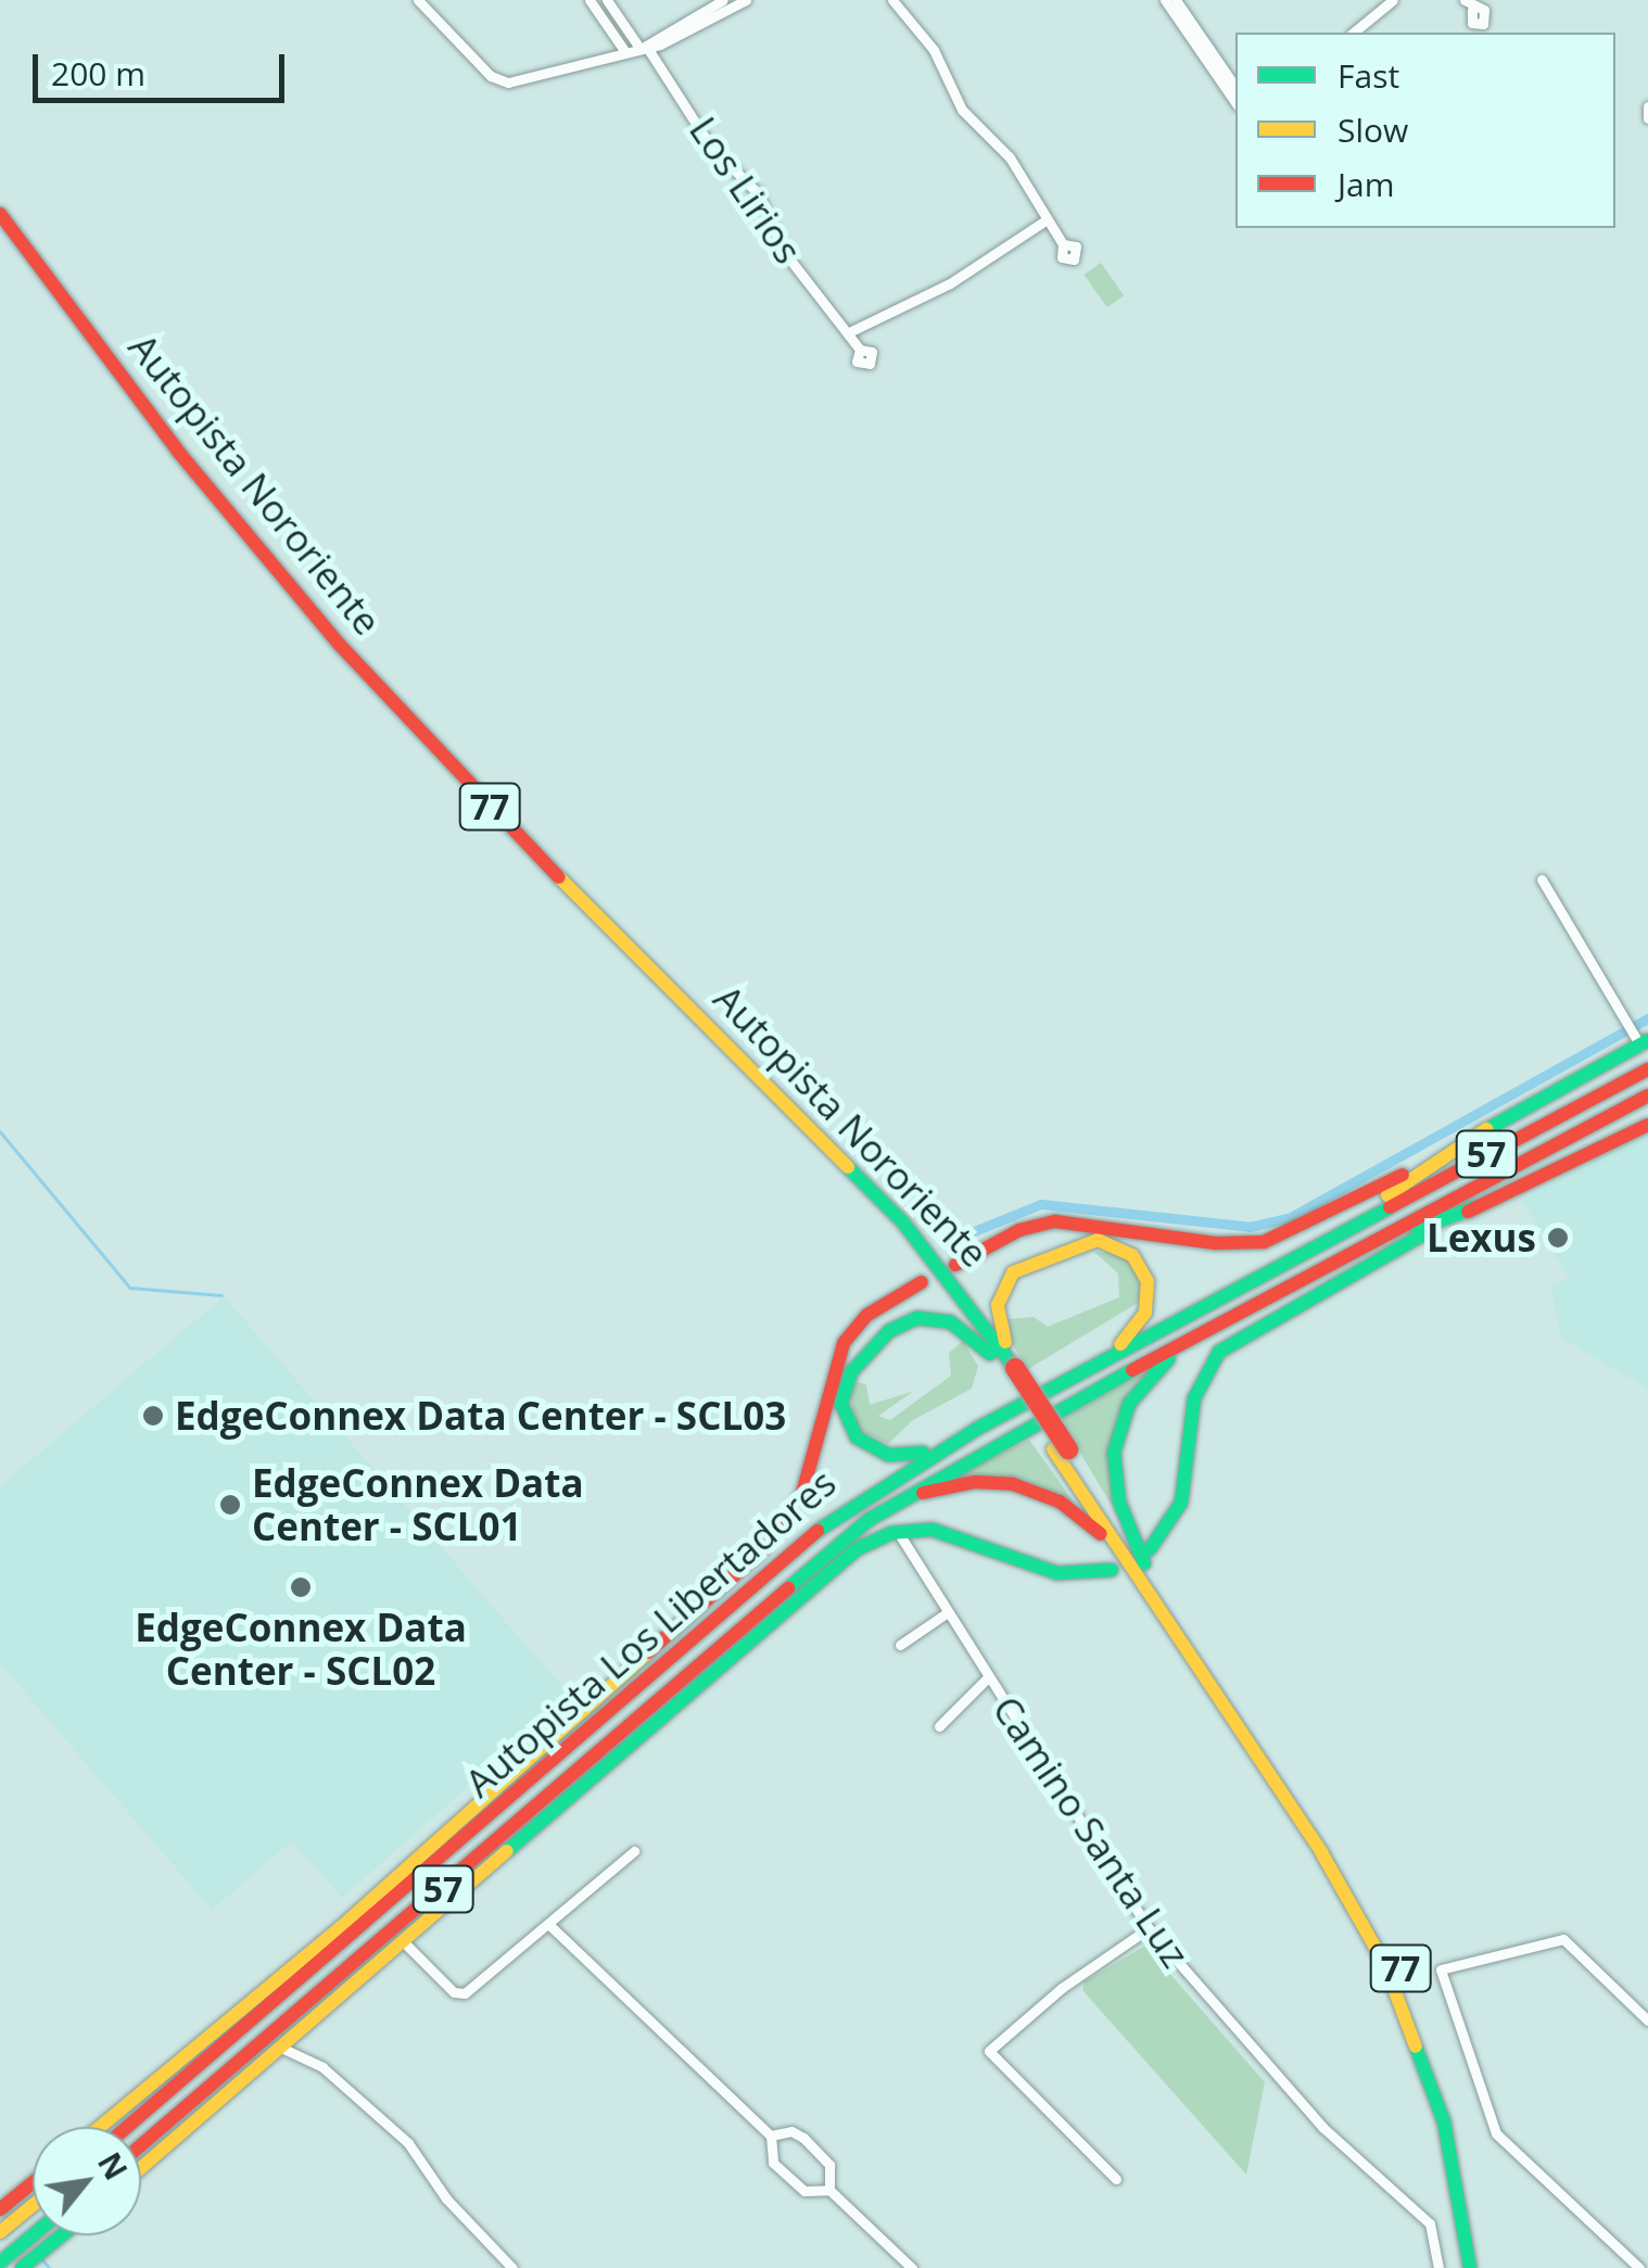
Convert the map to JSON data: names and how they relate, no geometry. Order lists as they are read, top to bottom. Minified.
{"streets":{"main road":["Autopista Nororiente","77","57","Autopista Los Libertadores"],"street":["Los Lirios","Camino Santa Luz"]},"places":["Lexus","EdgeConnex Data Center - SCL03","EdgeConnex Data Center - SCL01","EdgeConnex Data Center - SCL02"],"legend":["Fast","Slow","Jam"],"scale_bar":"200 m","north":"top right"}
